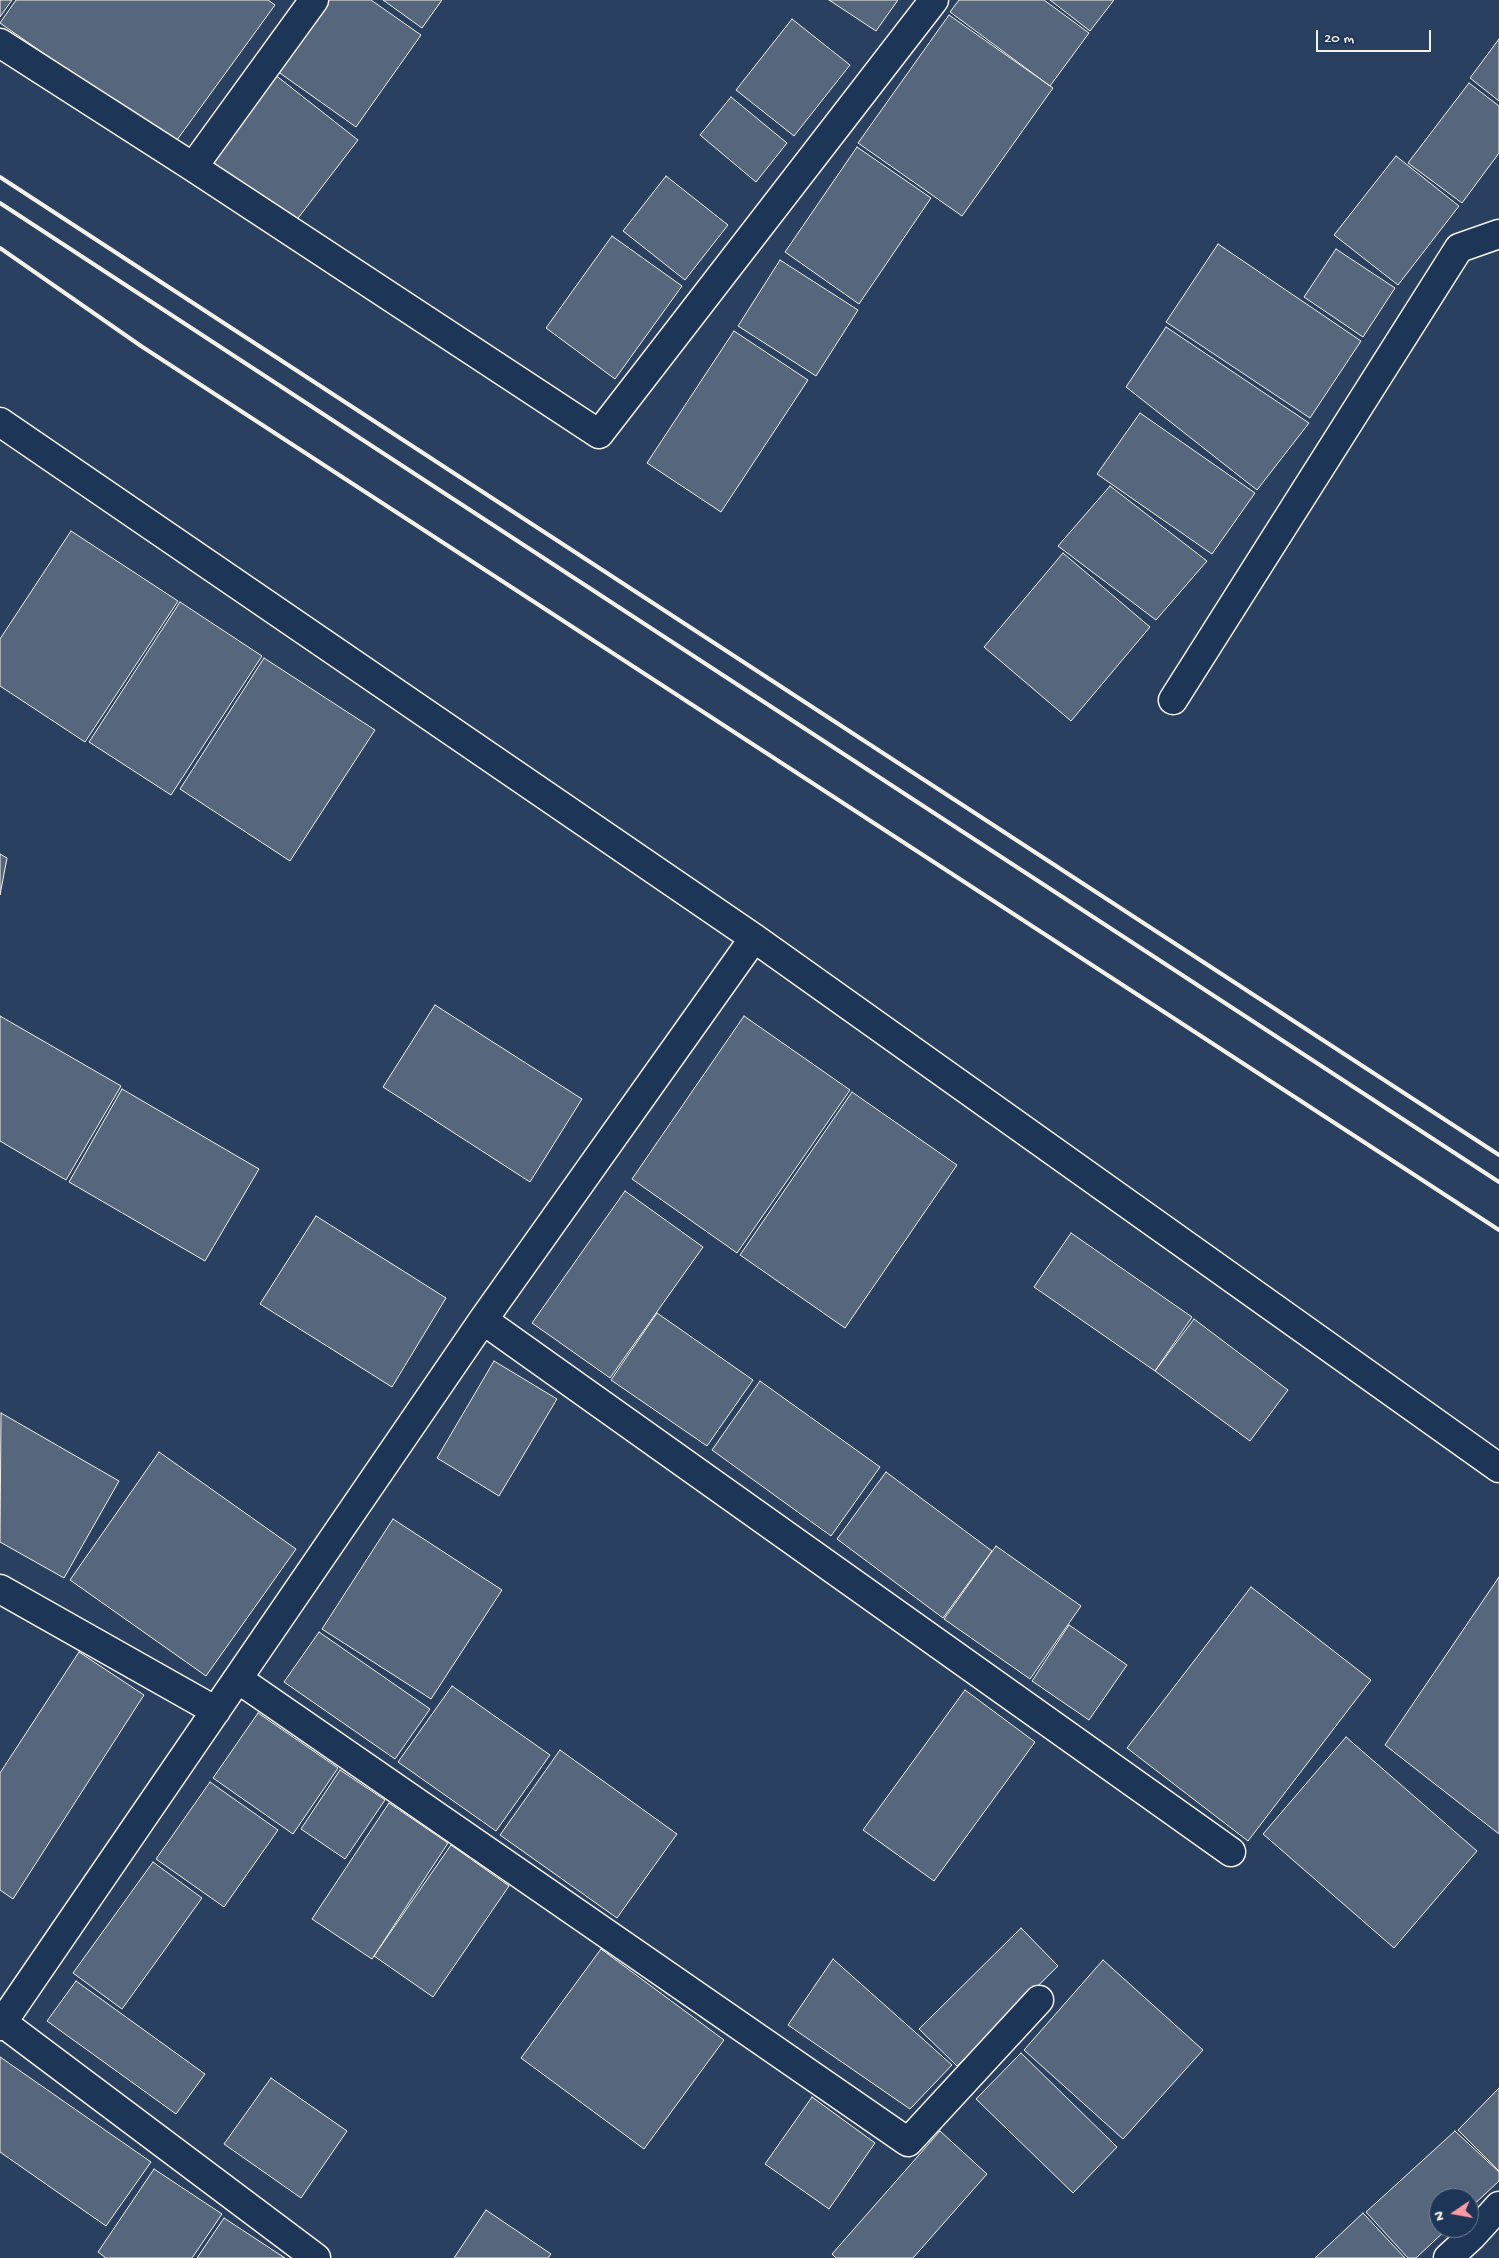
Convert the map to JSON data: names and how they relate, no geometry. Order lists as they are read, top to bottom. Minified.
{"scale_bar":"20 m","north":"left"}
